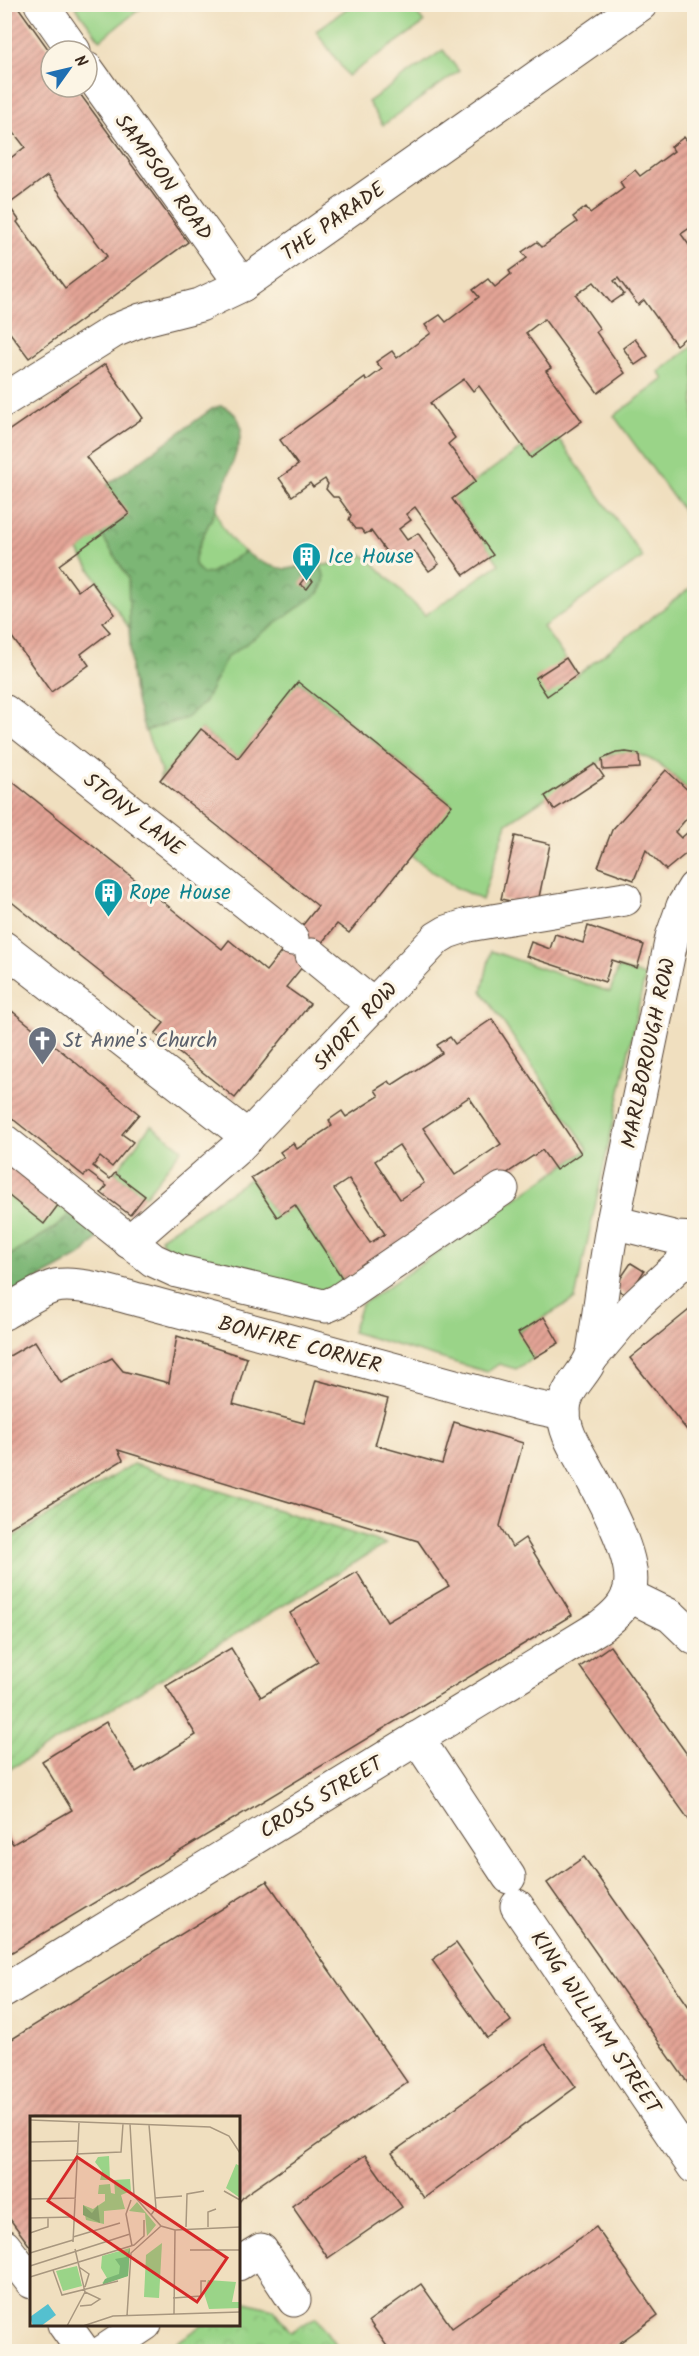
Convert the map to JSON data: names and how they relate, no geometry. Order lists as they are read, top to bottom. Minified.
{"streets":{"street":["SAMPSON ROAD","THE PARADE","STONY LANE","SHORT ROW","MARLBOROUGH ROW","BONFIRE CORNER","CROSS STREET","KING WILLIAM STREET"]},"crossings":[["SAMPSON ROAD","THE PARADE"],["STONY LANE","SHORT ROW"],["CROSS STREET","KING WILLIAM STREET"]],"places":{"building":["Ice House","Rope House"],"church":["St Anne's Church"]},"north":"top right"}
